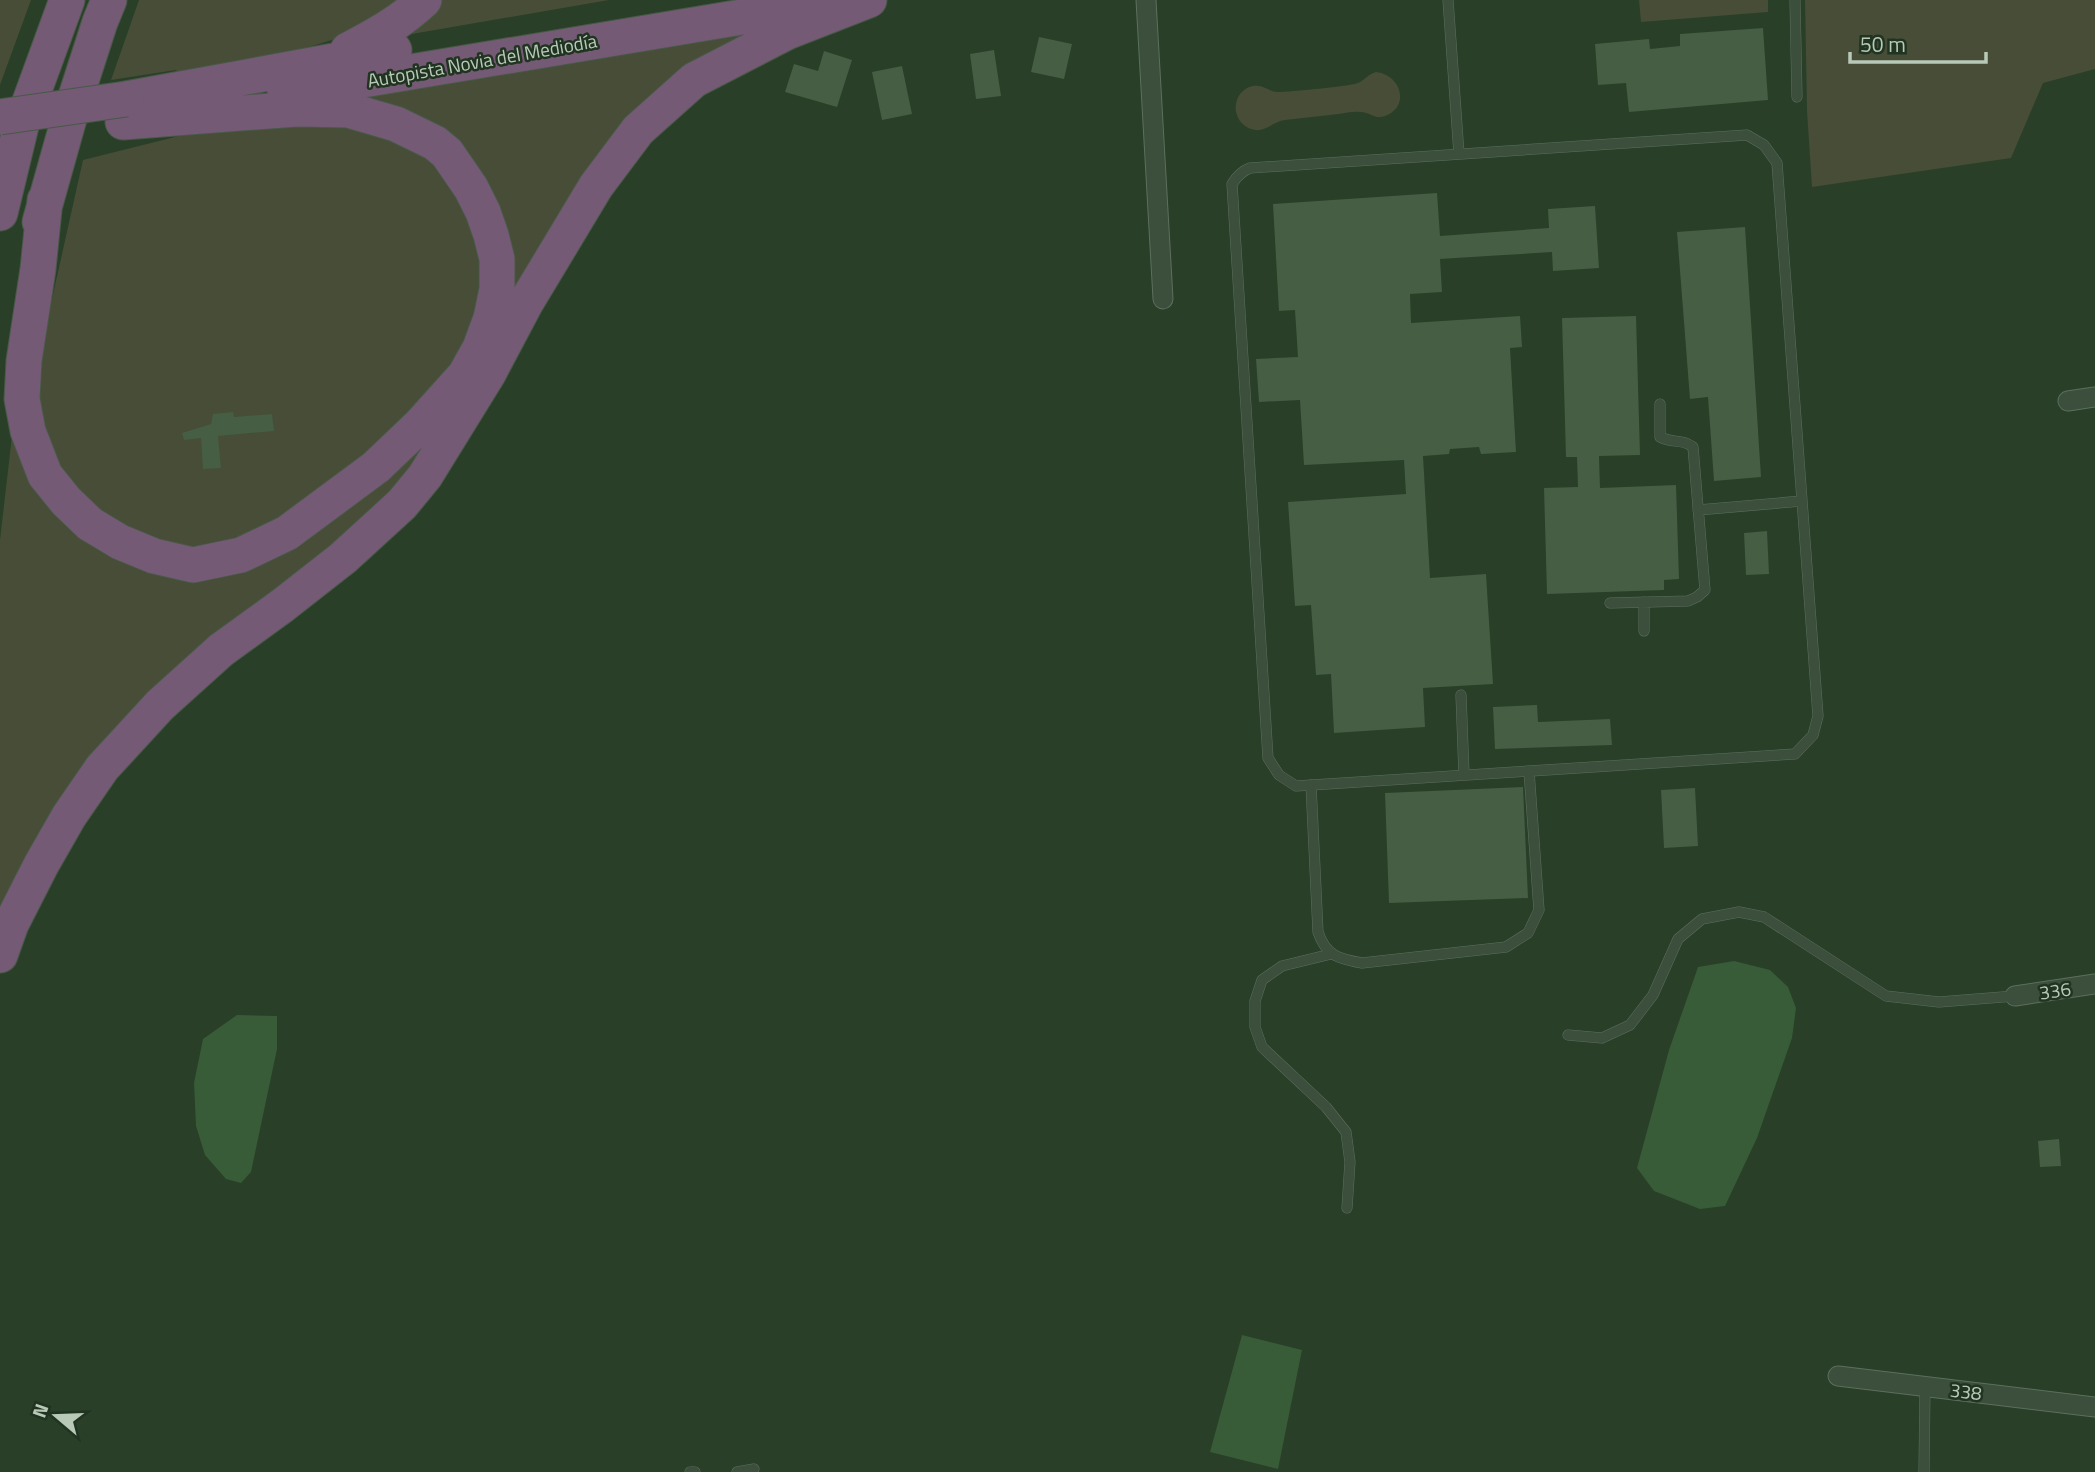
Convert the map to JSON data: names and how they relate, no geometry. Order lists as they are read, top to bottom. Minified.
{"streets":{"highway":["Autopista Novia del Mediodía"],"street":["336","338"]},"scale_bar":"50 m","north":"left"}
